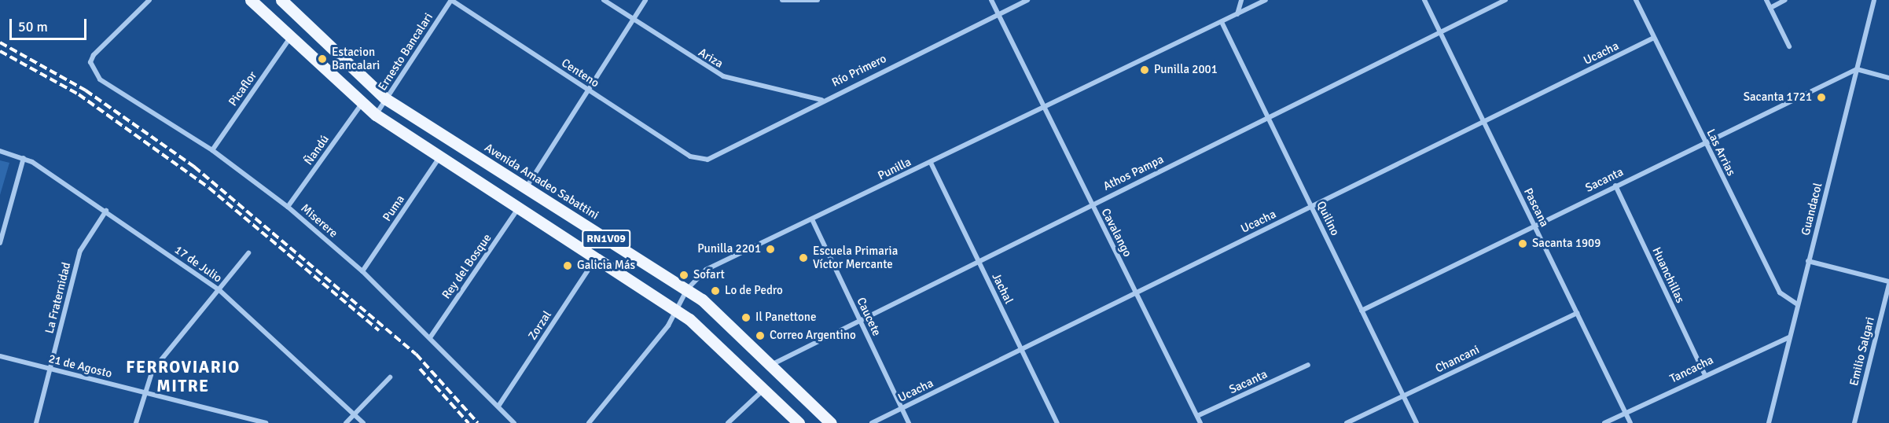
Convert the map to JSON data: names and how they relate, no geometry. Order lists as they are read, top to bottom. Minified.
{"streets":{"main road":["Avenida Amadeo Sabattini","RN1V09"],"street":["Ernesto Bancalari","Ucacha","Ariza","Río Primero","Centeno","Picaflor","Ñandú","Las Arrias","Punilla","Athos Pampa","Sacanta","Pascana","Puma","Guandacol","Quilino","Miserere","Cavalango","17 de Julio","Rey del Bosque","Huanchillas","Jachal","La Fraternidad","Caucete","Zorzal","Emilio Salgari","Chancani","21 de Agosto","Tancacha"]},"crossings":[["Ernesto Bancalari","Centeno"],["Ernesto Bancalari","Avenida Amadeo Sabattini"],["Ernesto Bancalari","RN1V09"],["Ucacha","Las Arrias"],["Ucacha","Pascana"],["Ucacha","Quilino"],["Ucacha","Cavalango"],["Ucacha","Jachal"],["Ucacha","Caucete"],["Ariza","Río Primero"],["Río Primero","Centeno"],["Río Primero","Cavalango"],["Picaflor","Miserere"],["Picaflor","RN1V09"],["Ñandú","Miserere"],["Ñandú","RN1V09"],["Las Arrias","Sacanta"],["Las Arrias","Guandacol"],["Punilla","Avenida Amadeo Sabattini"],["Punilla","Quilino"],["Punilla","Cavalango"],["Punilla","RN1V09"],["Punilla","Jachal"],["Punilla","Caucete"],["Athos Pampa","Avenida Amadeo Sabattini"],["Athos Pampa","Pascana"],["Athos Pampa","Quilino"],["Athos Pampa","Cavalango"],["Athos Pampa","Jachal"],["Athos Pampa","Caucete"],["Sacanta","Pascana"],["Sacanta","Guandacol"],["Sacanta","Quilino"],["Sacanta","Cavalango"],["Sacanta","Huanchillas"],["Pascana","Chancani"],["Pascana","Tancacha"],["Puma","Miserere"],["Puma","RN1V09"],["Guandacol","Tancacha"],["Quilino","Chancani"],["Miserere","Rey del Bosque"],["Miserere","Zorzal"],["RN1V09","Rey del Bosque"],["RN1V09","Zorzal"],["17 de Julio","La Fraternidad"],["Huanchillas","Tancacha"],["La Fraternidad","21 de Agosto"]],"districts":["FERROVIARIO MITRE"],"places":["Estacion Bancalari","Punilla 2001","Sacanta 1721","Sacanta 1909","Punilla 2201","Escuela Primaria Víctor Mercante","Galicia Más","Sofart","Lo de Pedro","Il Panettone","Correo Argentino"],"scale_bar":"50 m"}
